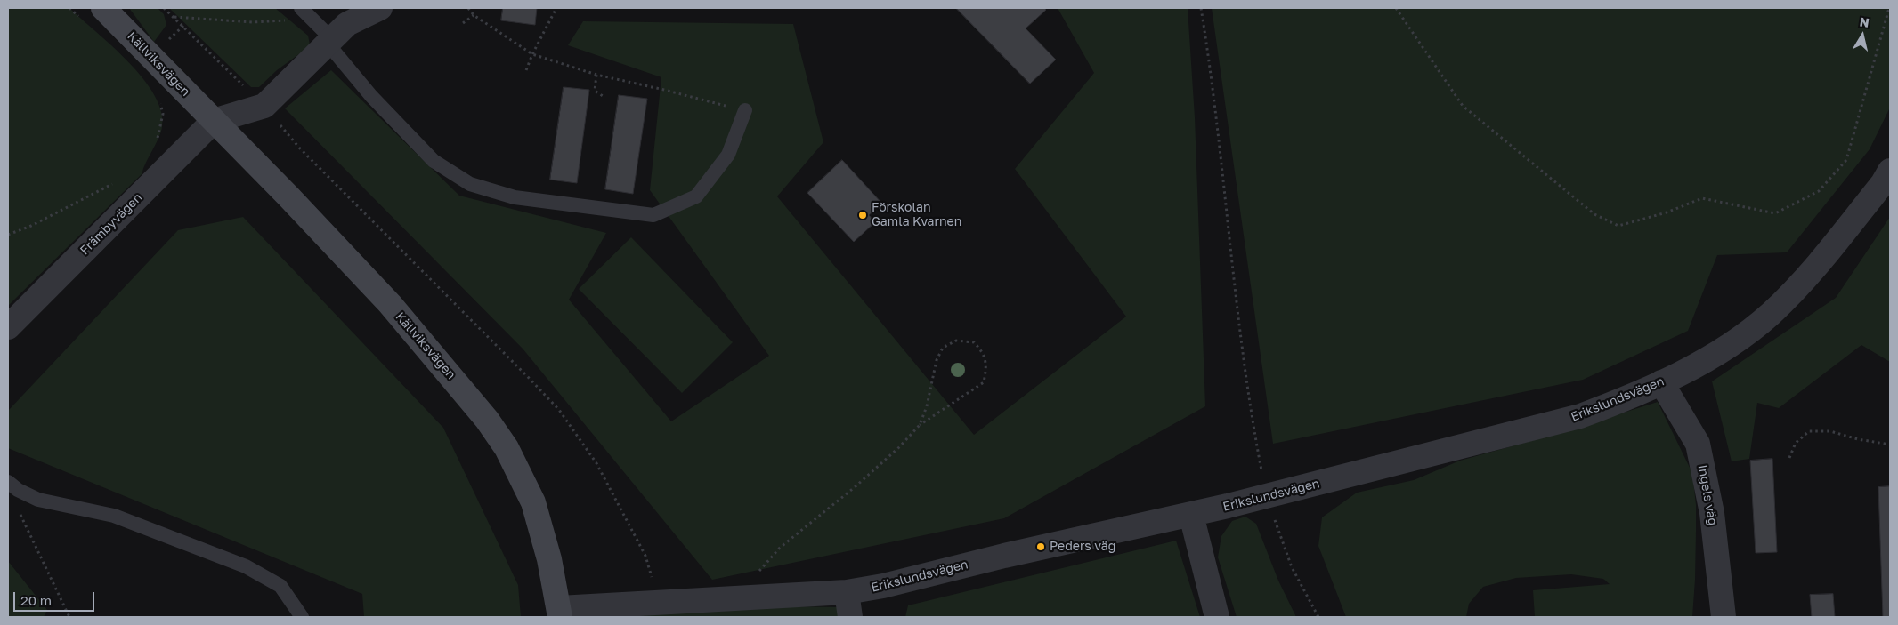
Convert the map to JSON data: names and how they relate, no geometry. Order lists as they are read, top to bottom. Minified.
{"streets":{"street":["Källviksvägen","Främbyvägen","Erikslundsvägen","Ingels väg"]},"crossings":[["Källviksvägen","Främbyvägen"],["Källviksvägen","Erikslundsvägen"],["Erikslundsvägen","Ingels väg"]],"places":["Förskolan Gamla Kvarnen","Peders väg"],"scale_bar":"20 m","north":"top"}
